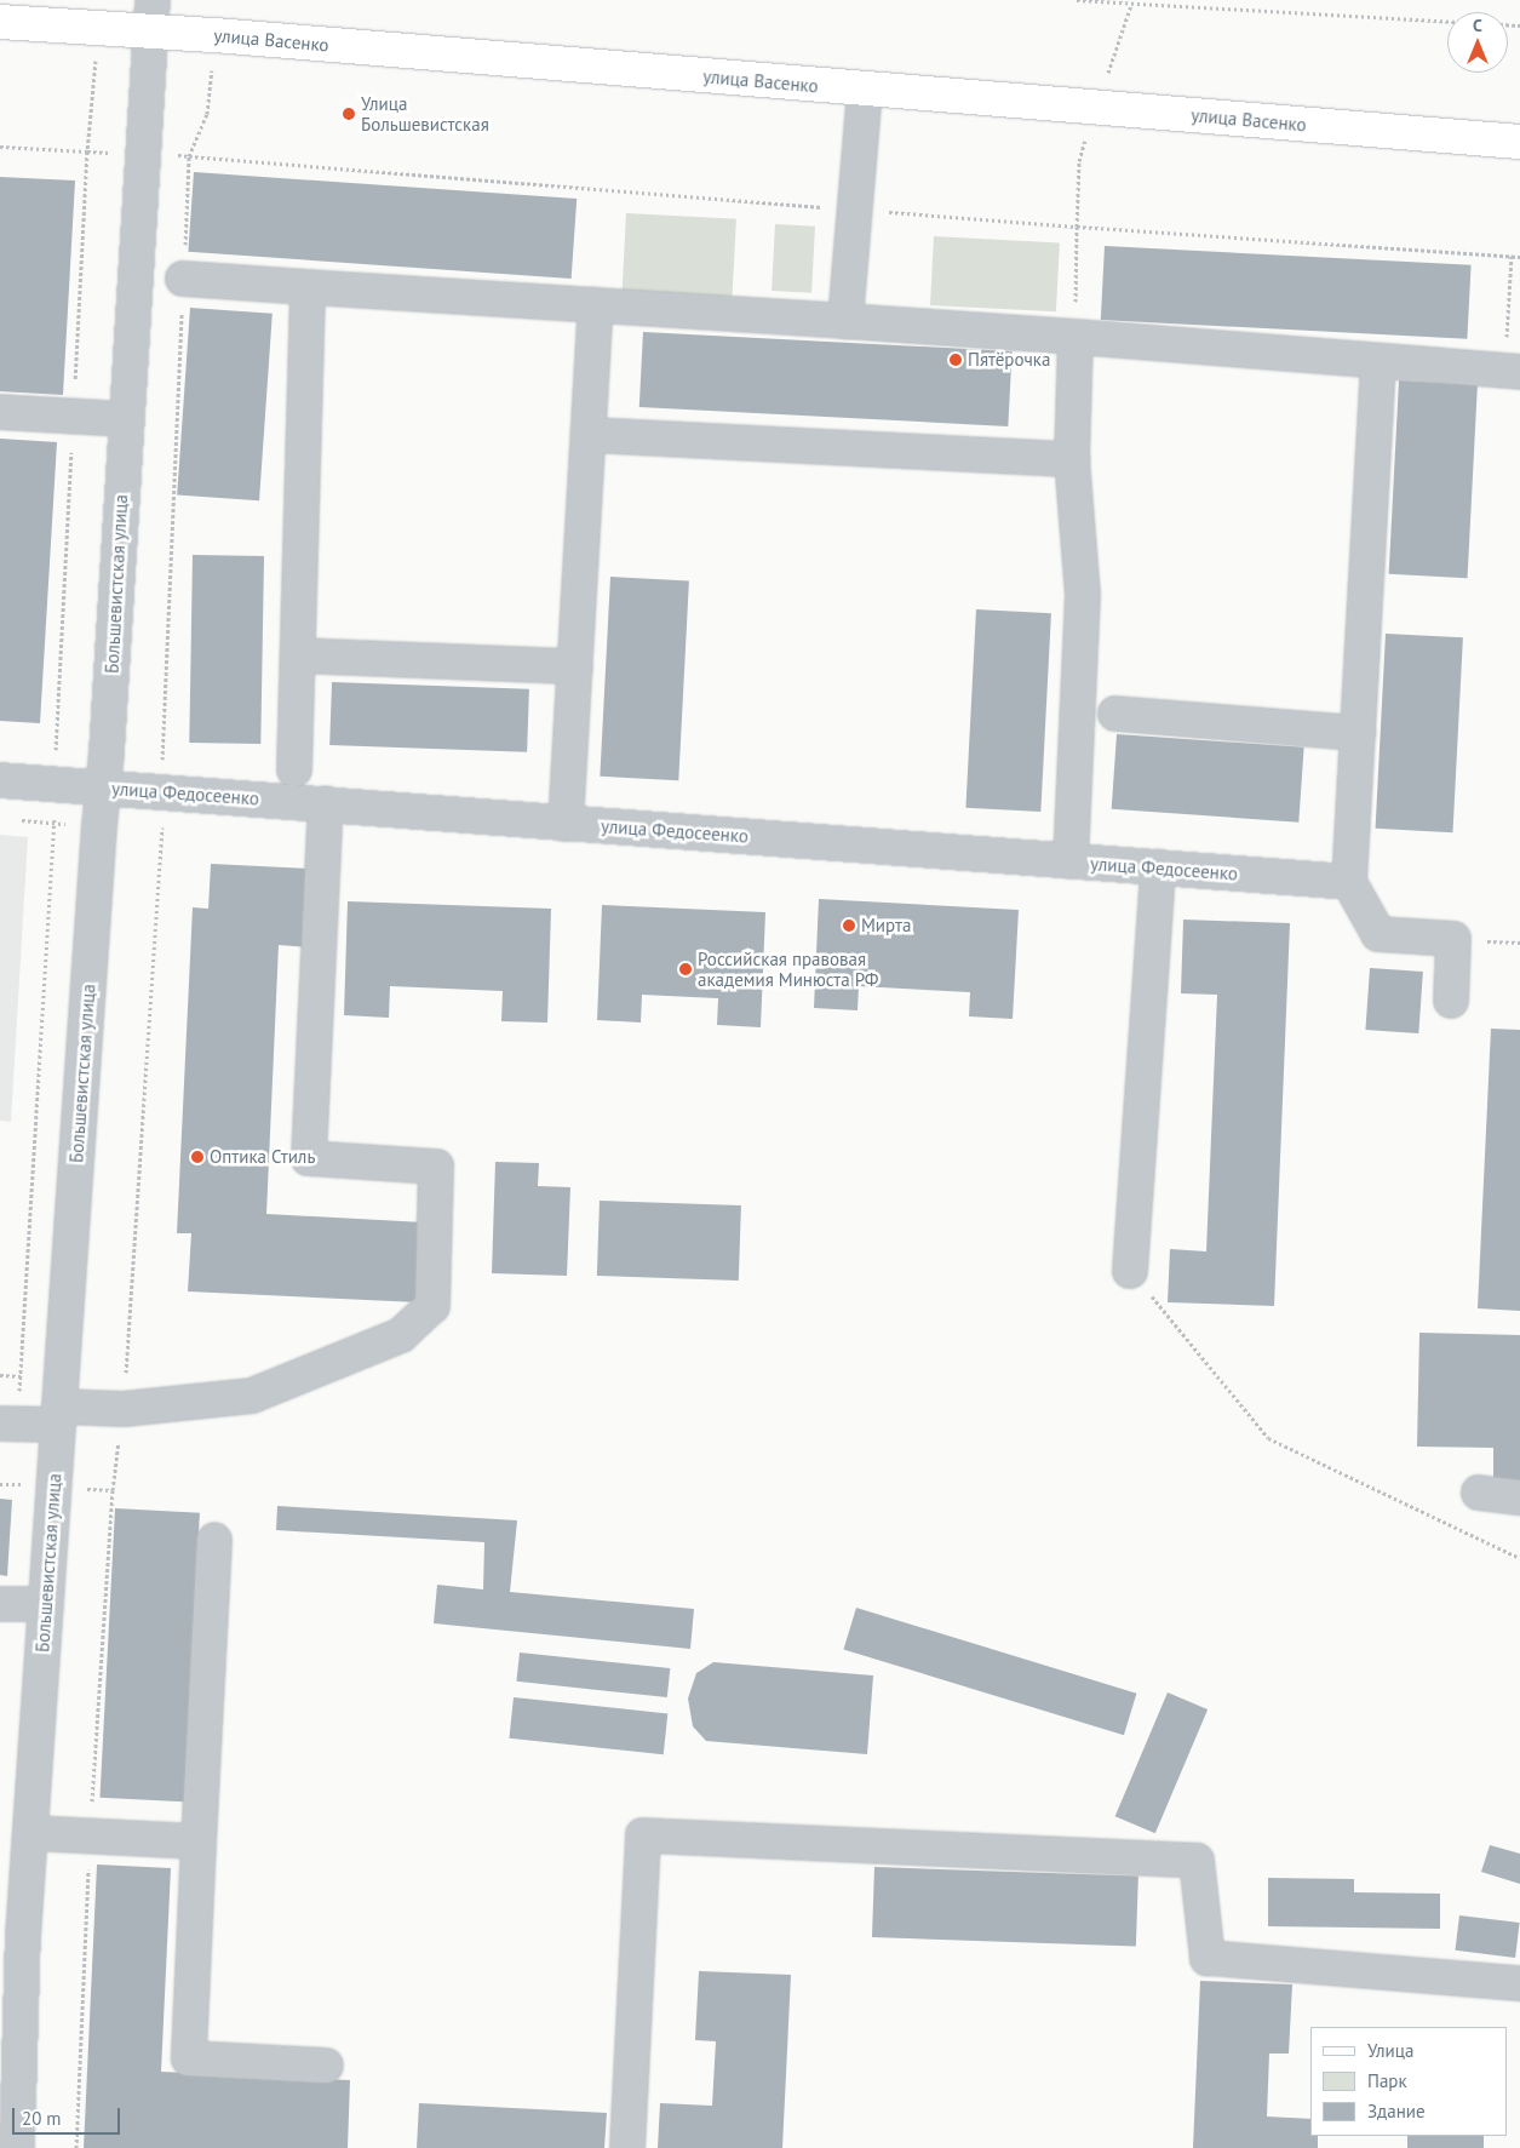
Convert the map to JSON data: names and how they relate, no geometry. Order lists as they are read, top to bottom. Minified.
{"streets":{"main road":["улица Васенко"],"street":["Большевистская улица","улица Федосеенко"]},"crossings":[["улица Васенко","Большевистская улица"],["Большевистская улица","улица Федосеенко"]],"places":["Улица Большевистская","Пятёрочка","Мирта","Российская правовая академия Минюста РФ","Оптика Стиль"],"legend":["Улица","Парк","Здание"],"scale_bar":"20 m","north":"top"}
